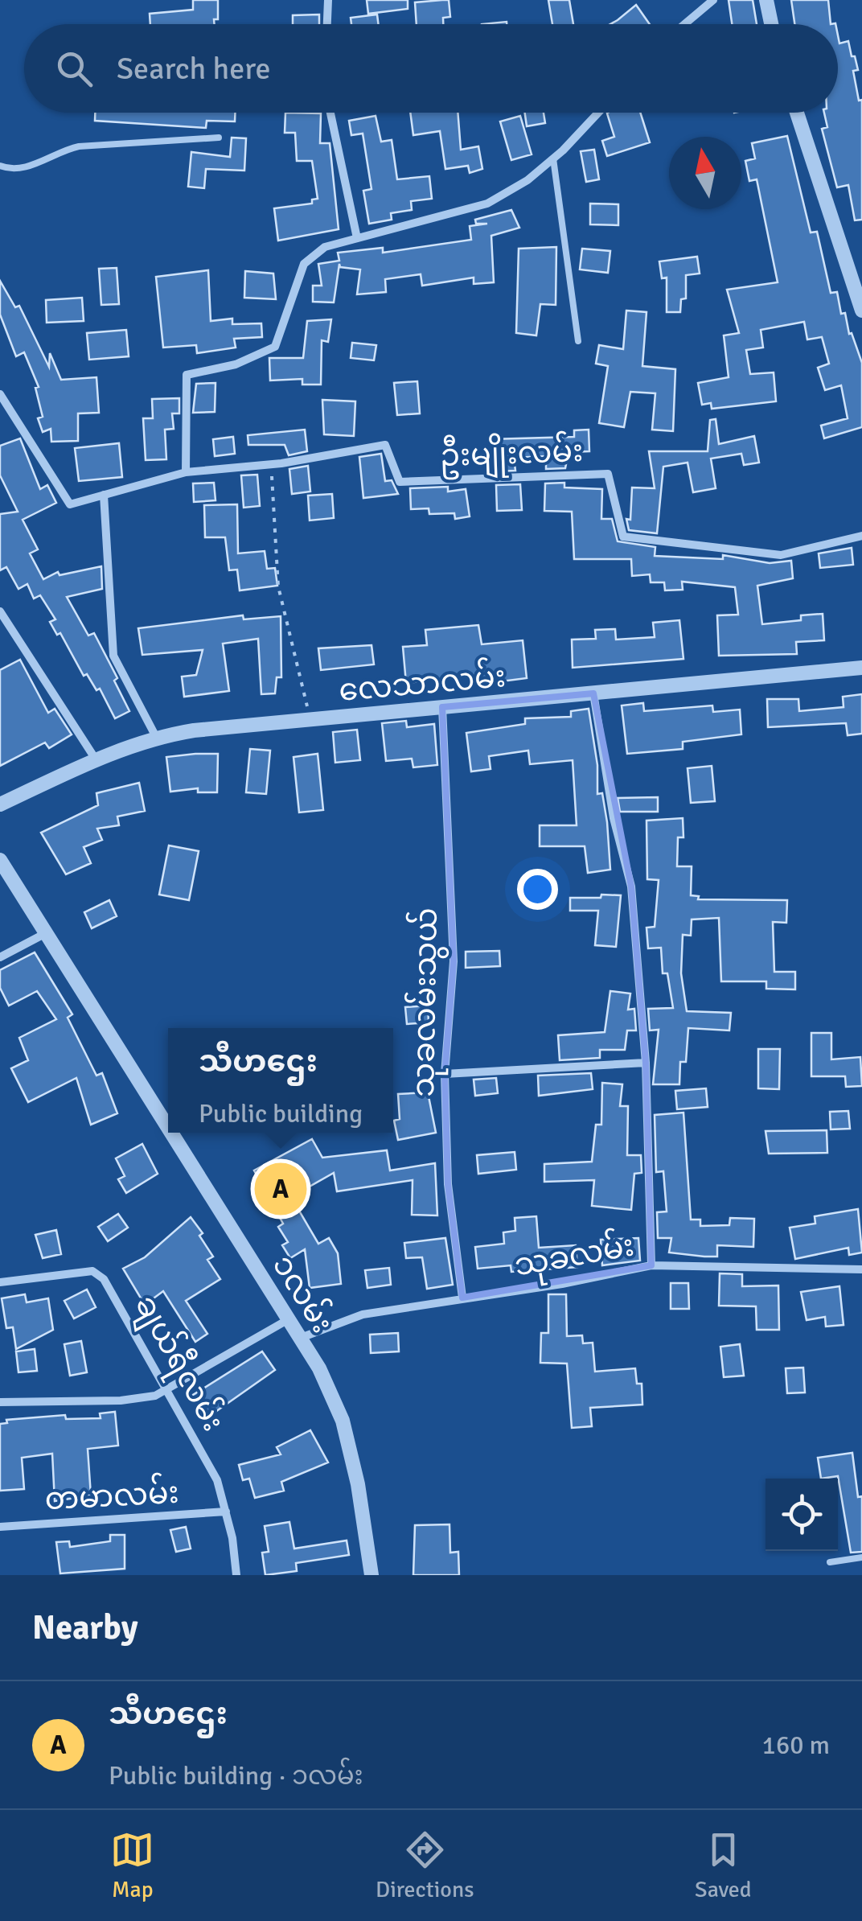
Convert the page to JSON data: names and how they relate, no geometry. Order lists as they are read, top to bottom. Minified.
{"streets":{"street":["ဦးမျိုးလမ်း","လေသာလမ်း","သုခလမ်းသွယ်","သုခလမ်း","၁လမ်း","ချယ်ရီလမ်း","တမာလမ်း"]},"crossings":[["လေသာလမ်း","သုခလမ်းသွယ်"],["သုခလမ်းသွယ်","သုခလမ်း"],["သုခလမ်း","၁လမ်း"],["ချယ်ရီလမ်း","တမာလမ်း"]],"north":"top","page":{"search":"Search here","popup":["သီဟဌေး","Public building"],"pins":"A","heading":"Nearby","list":[{"mark":"A","name":"သီဟဌေး","note":"Public building · ၁လမ်း","value":"160 m"}],"nav":["Map","Directions","Saved"]}}
